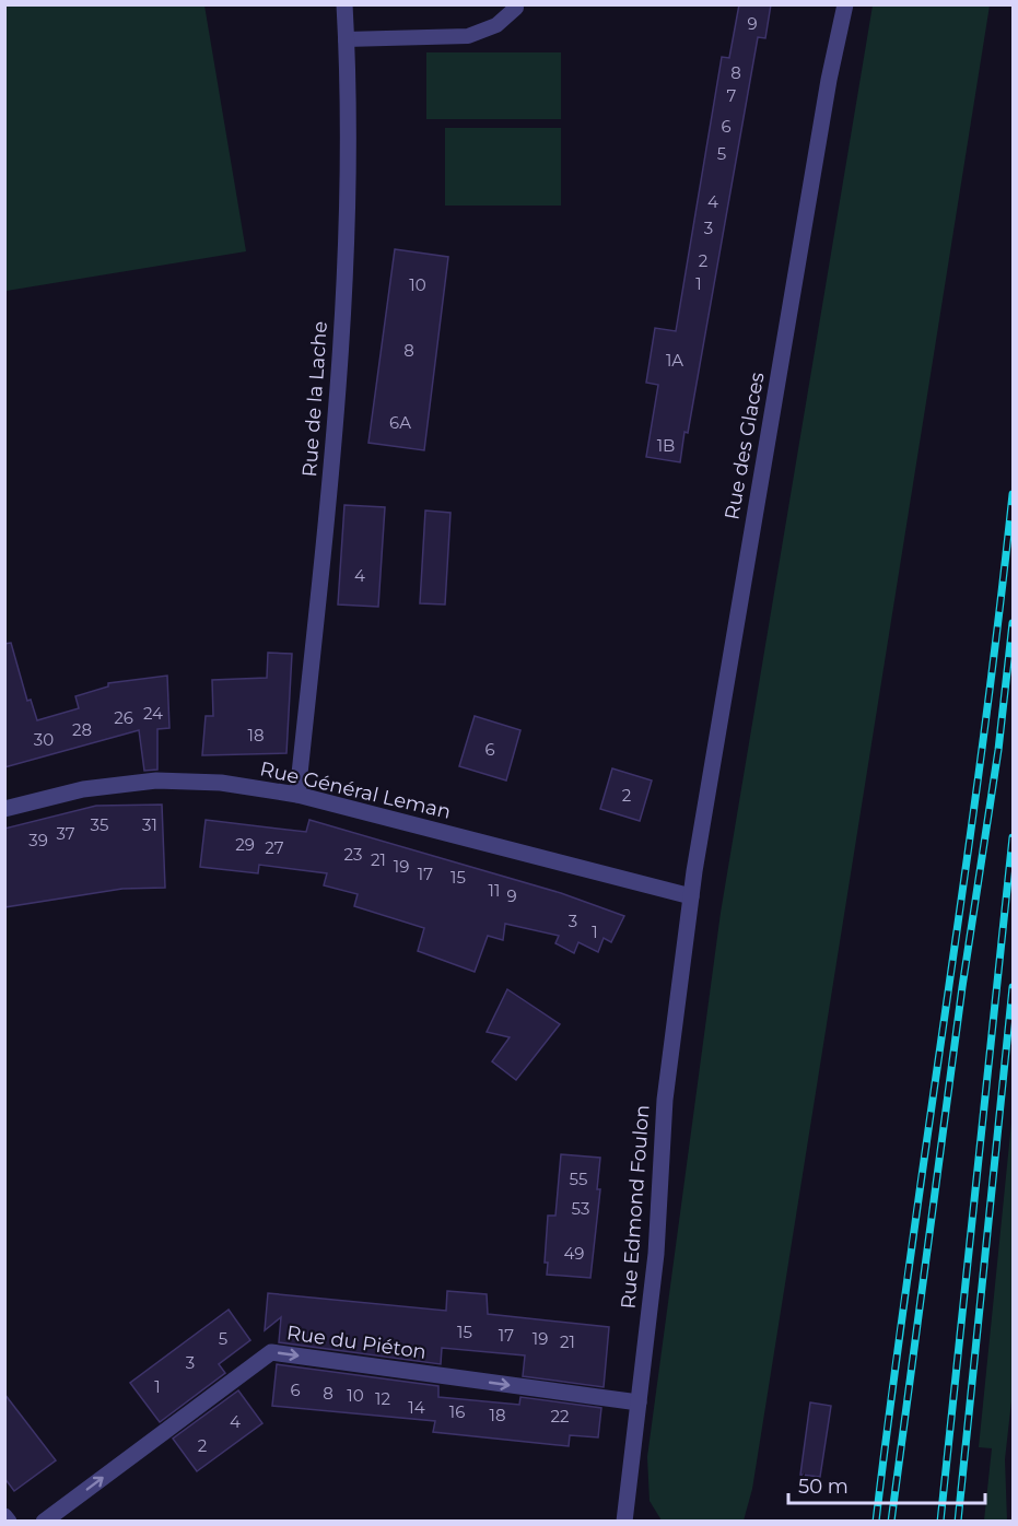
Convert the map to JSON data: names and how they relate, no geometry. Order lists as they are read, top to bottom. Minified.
{"streets":{"street":["Rue de la Lache","Rue des Glaces","Rue Général Leman","Rue Edmond Foulon","Rue du Piéton"]},"crossings":[["Rue de la Lache","Rue Général Leman"],["Rue des Glaces","Rue Général Leman"],["Rue des Glaces","Rue Edmond Foulon"],["Rue Général Leman","Rue Edmond Foulon"],["Rue Edmond Foulon","Rue du Piéton"]],"one_way":["Rue du Piéton"],"house_numbers":["9","8","7","6","5","4","3","2","1","10","8","1A","6A","1B","4","24","26","28","18","30","6","2","35","31","37","39","29","27","23","21","19","17","15","11","9","3","1","55","53","49","15","17","5","19","21","3","1","6","8","10","12","14","16","18","22","4","2"],"scale_bar":"50 m"}
